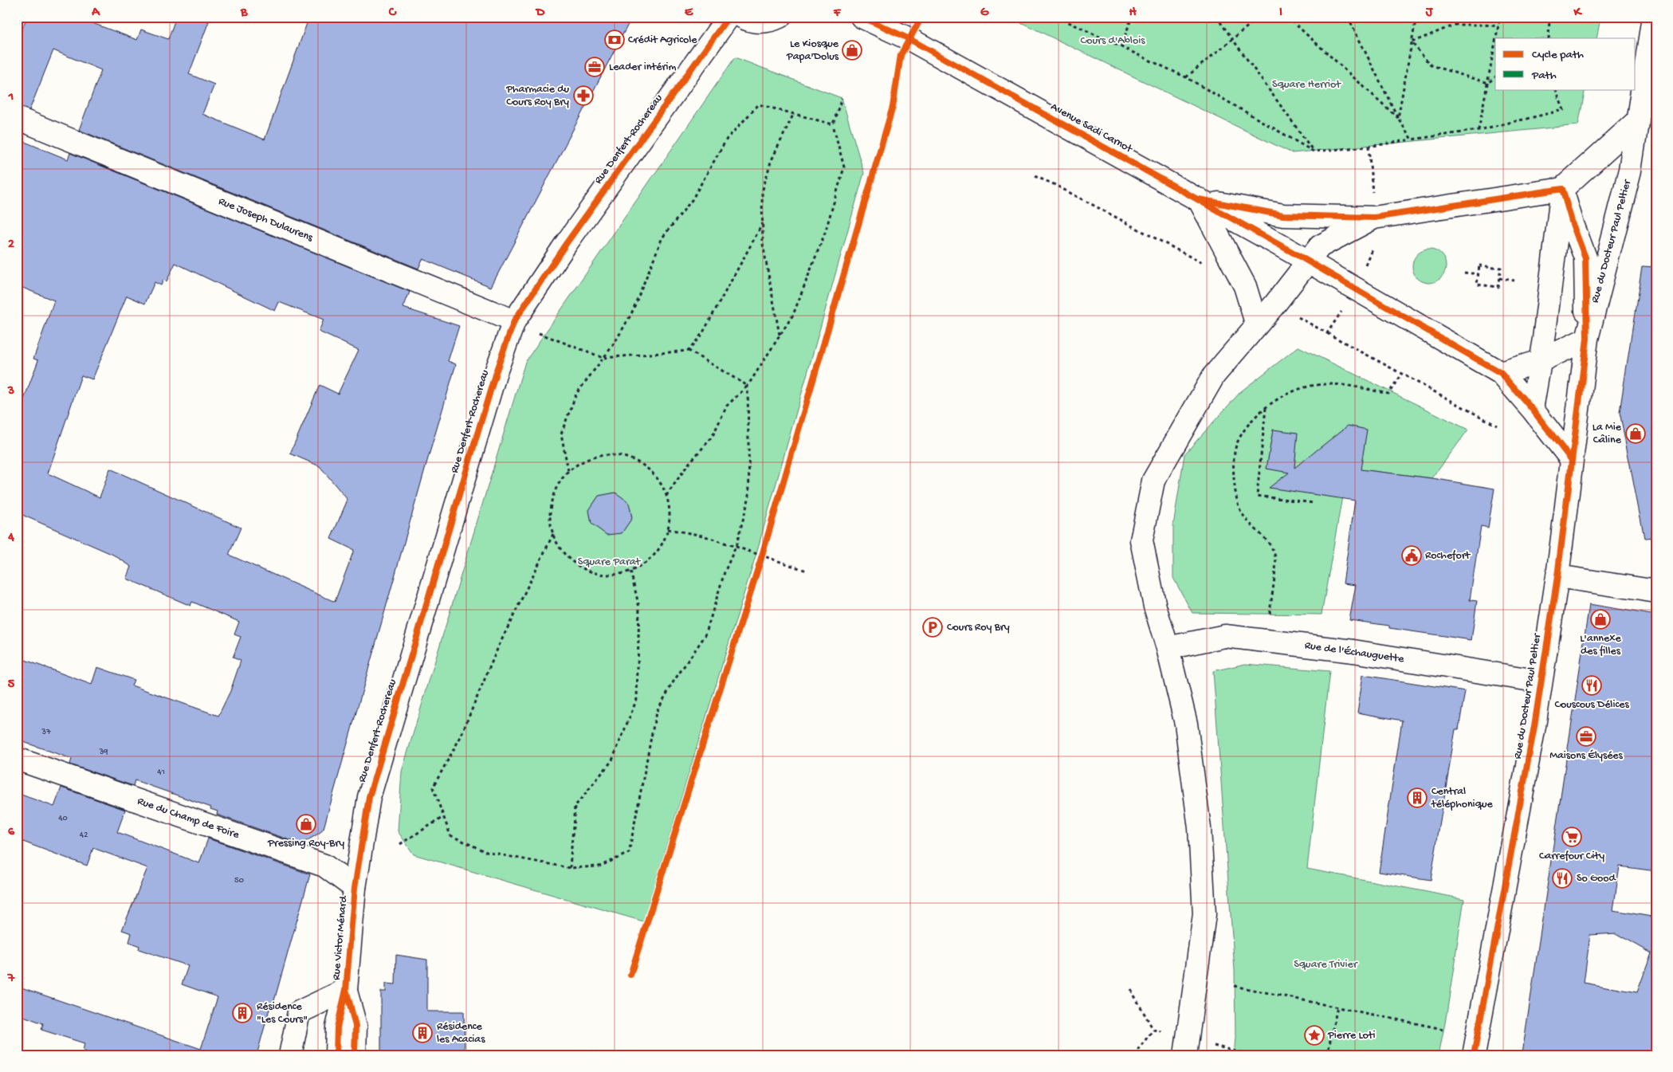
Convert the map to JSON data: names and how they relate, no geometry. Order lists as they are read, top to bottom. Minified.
{"streets":{"street":["Avenue Sadi Carnot","Rue Denfert-Rochereau","Rue Joseph Dulaurens","Rue du Docteur Paul Peltier","Rue de l'Échauguette","Rue du Champ de Foire","Rue Victor Ménard"]},"crossings":[["Rue Denfert-Rochereau","Rue Joseph Dulaurens"],["Rue Denfert-Rochereau","Rue du Champ de Foire"],["Rue Denfert-Rochereau","Rue Victor Ménard"],["Rue du Docteur Paul Peltier","Rue de l'Échauguette"],["Rue du Champ de Foire","Rue Victor Ménard"]],"parks":["Cours d'Ablois","Square Herriot","Square Parat","Square Trivier"],"places":{"bank":["Crédit Agricole"],"shop":["Le Kiosque Papa'Dolus","La Mie Câline","L'annexe des filles","Pressing Roy-Bry"],"office":["Leader intérim","Maisons Élysées"],"pharmacy":["Pharmacie du Cours Roy Bry"],"public building":["Rochefort"],"parking":["Cours Roy Bry"],"restaurant":["Couscous Délices","So Good"],"building":["Central téléphonique","Résidence \"Les Cours\"","Résidence les Acacias"],"supermarket":["Carrefour City"],"place":["Pierre Loti"]},"house_numbers":["37","39","41","40","42","50"],"legend":["Cycle path","Path"],"grid":{"columns":["A","B","C","D","E","F","G","H","I","J","K"],"rows":["1","2","3","4","5","6","7"]}}
